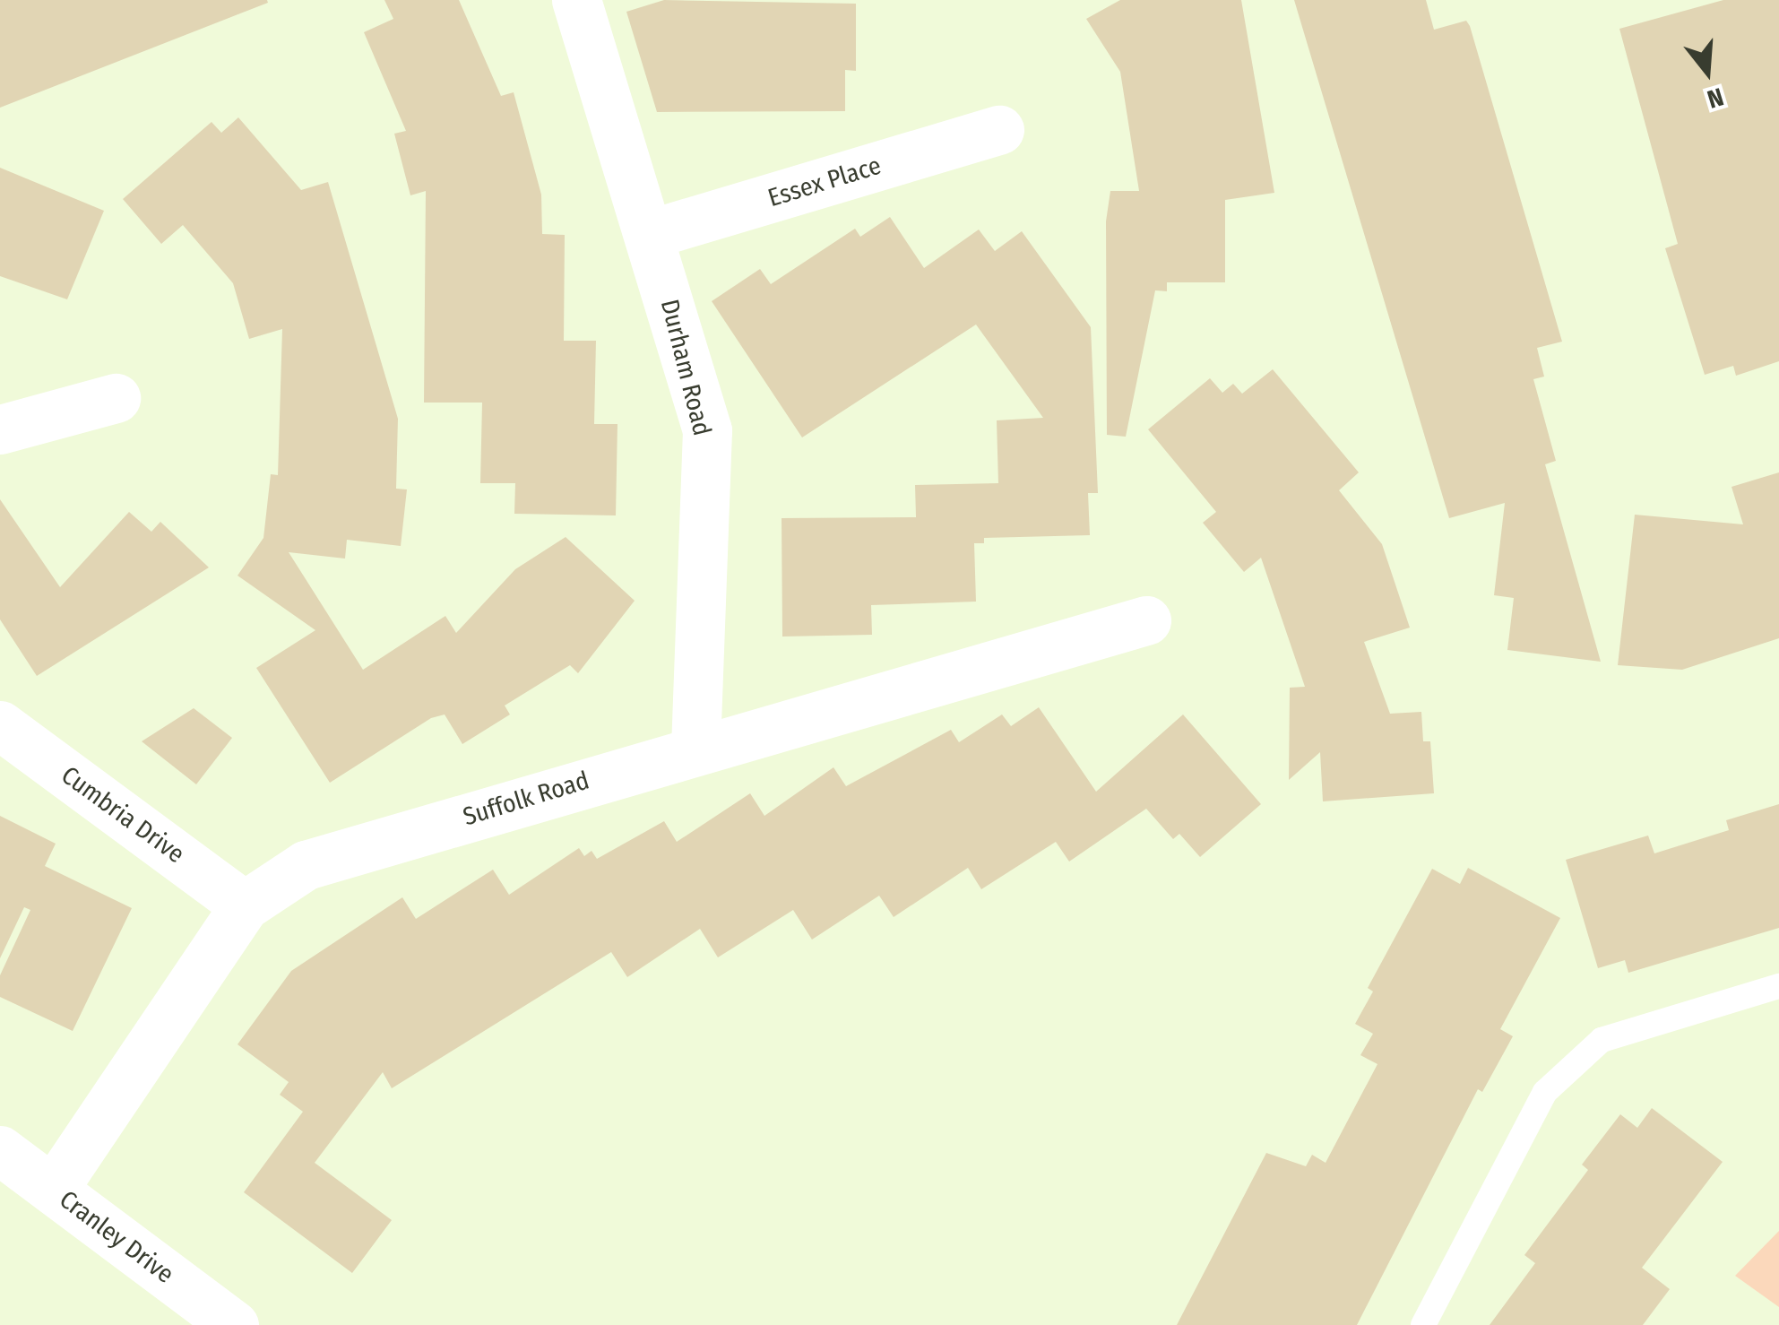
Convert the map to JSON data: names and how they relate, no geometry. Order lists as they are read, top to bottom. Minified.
{"streets":{"street":["Essex Place","Durham Road","Suffolk Road","Cumbria Drive","Cranley Drive"]},"crossings":[["Essex Place","Durham Road"],["Durham Road","Suffolk Road"],["Suffolk Road","Cumbria Drive"],["Suffolk Road","Cranley Drive"]],"north":"bottom"}
